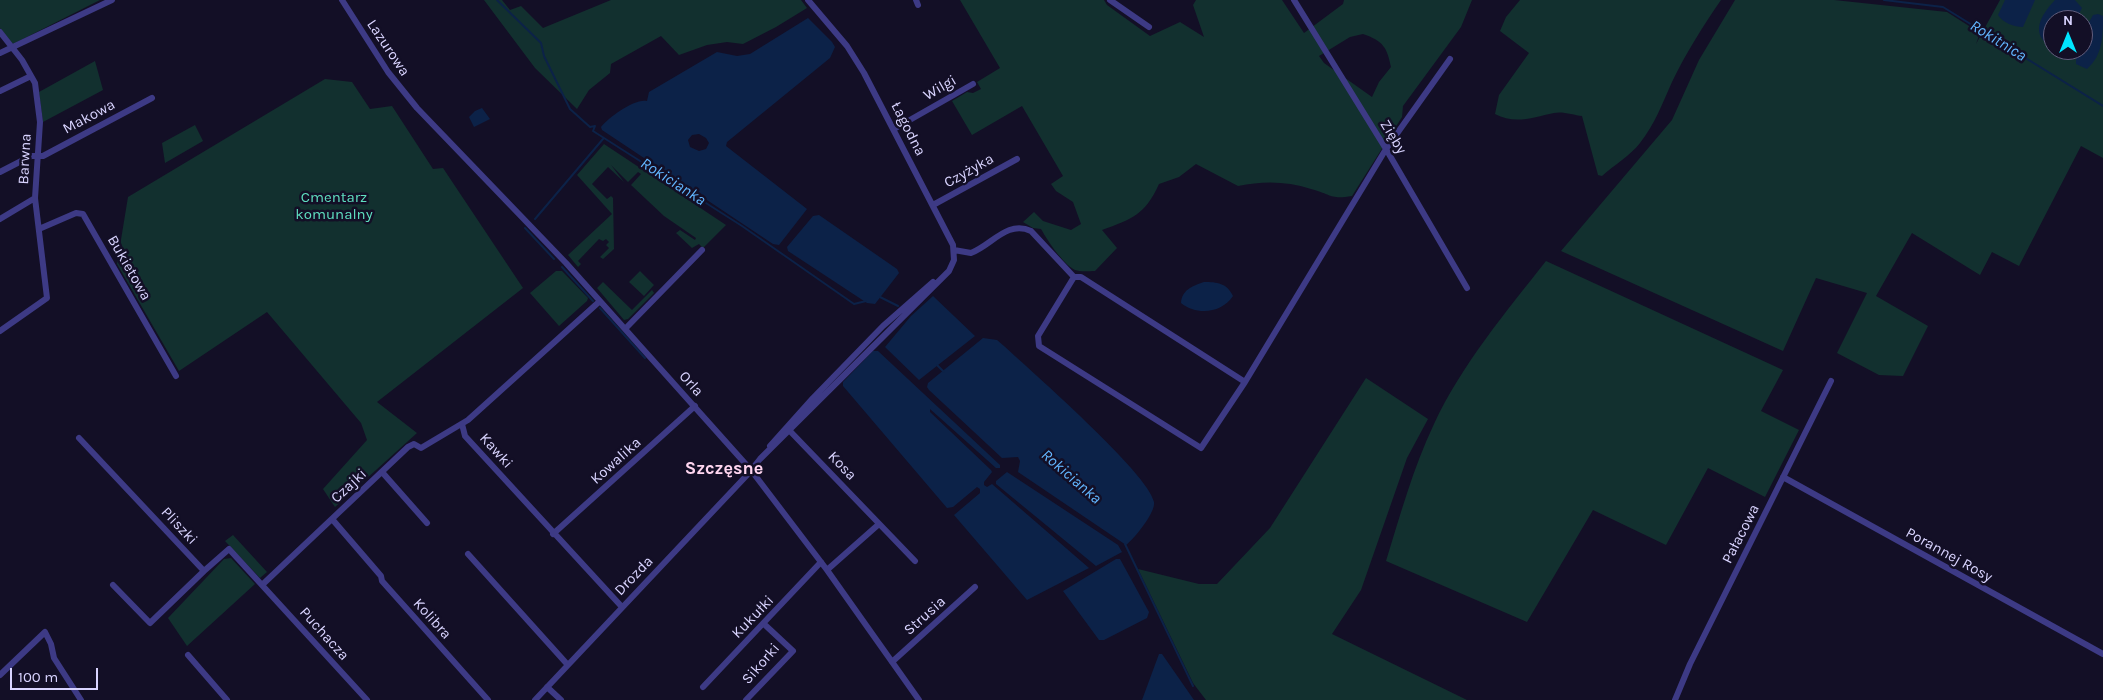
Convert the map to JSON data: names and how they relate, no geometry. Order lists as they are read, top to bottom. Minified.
{"streets":{"street":["Lazurowa","Wilgi","Makowa","Łagodna","Zięby","Barwna","Czyżyka","Bukietowa","Orla","Kawki","Kowalika","Kosa","Czajki","Pliszki","Pałacowa","Porannej Rosy","Drozda","Strusia","Kukułki","Kolibra","Puchacza","Sikorki"]},"crossings":[["Lazurowa","Orla"],["Wilgi","Łagodna"],["Makowa","Barwna"],["Łagodna","Czyżyka"],["Barwna","Bukietowa"],["Orla","Kawki"],["Orla","Kowalika"],["Orla","Drozda"],["Orla","Strusia"],["Orla","Kukułki"],["Kawki","Kowalika"],["Kawki","Czajki"],["Kawki","Drozda"],["Czajki","Kolibra"],["Czajki","Puchacza"],["Pałacowa","Porannej Rosy"],["Kukułki","Sikorki"]],"districts":["Szczęsne"],"water":["Rokitnica","Rokicianka"],"parks":["Cmentarz komunalny"],"scale_bar":"100 m","north":"top"}
